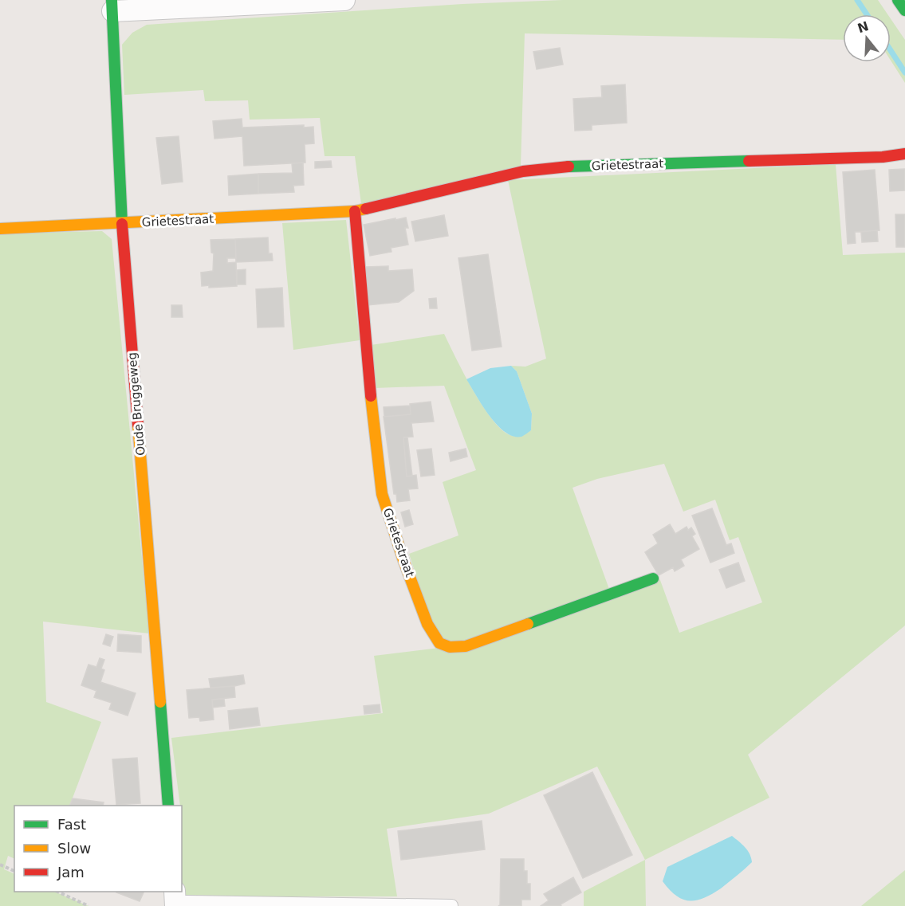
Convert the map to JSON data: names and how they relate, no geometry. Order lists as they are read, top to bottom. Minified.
{"streets":{"main road":["Grietestraat","Oude Bruggeweg"]},"crossings":[["Grietestraat","Oude Bruggeweg"]],"legend":["Fast","Slow","Jam"],"north":"top"}
